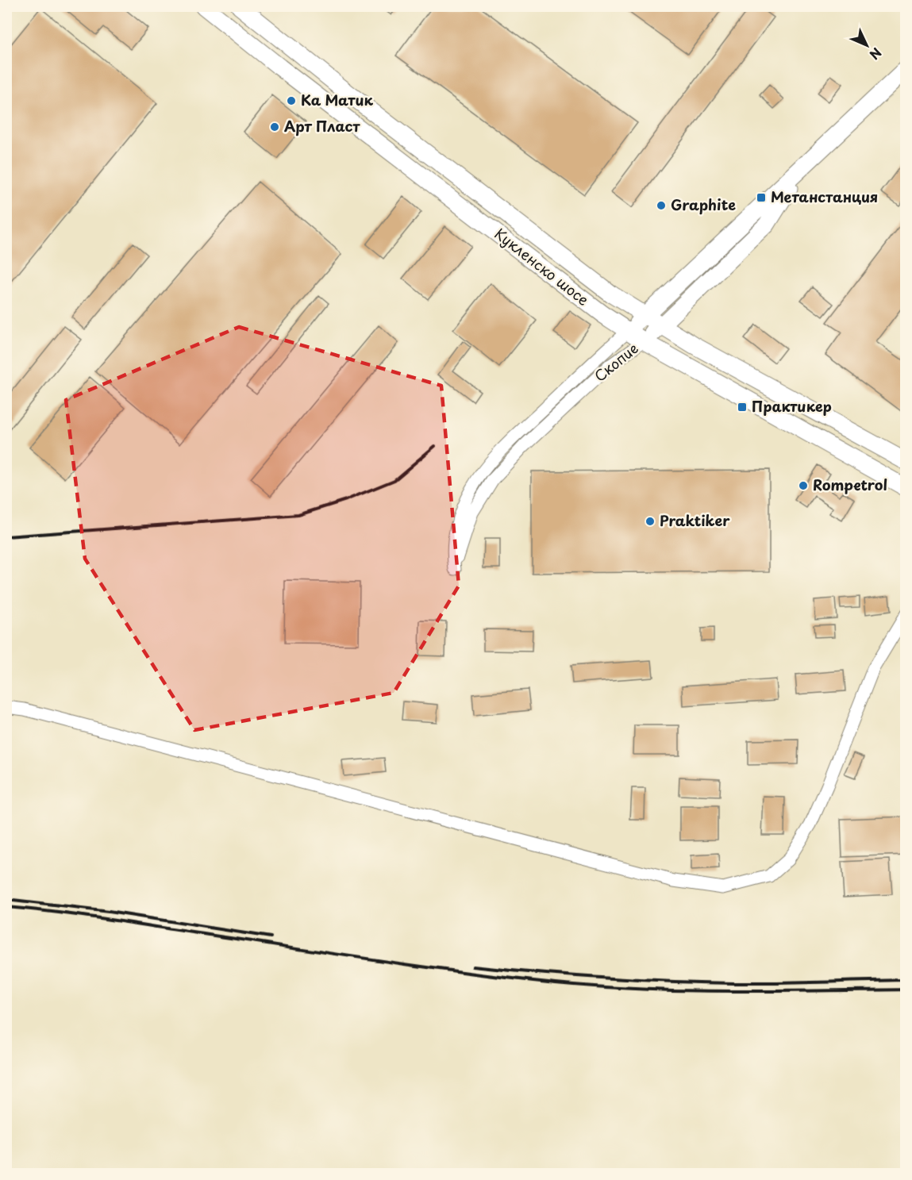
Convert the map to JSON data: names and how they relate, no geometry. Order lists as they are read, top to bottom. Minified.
{"streets":{"main road":["Кукленско шосе","Скопие"]},"crossings":[["Кукленско шосе","Скопие"]],"places":{"other":["Ка Матик","Арт Пласт","Graphite","Rompetrol","Praktiker"],"transit":["Метанстанция","Практикер"]},"north":"bottom right"}
